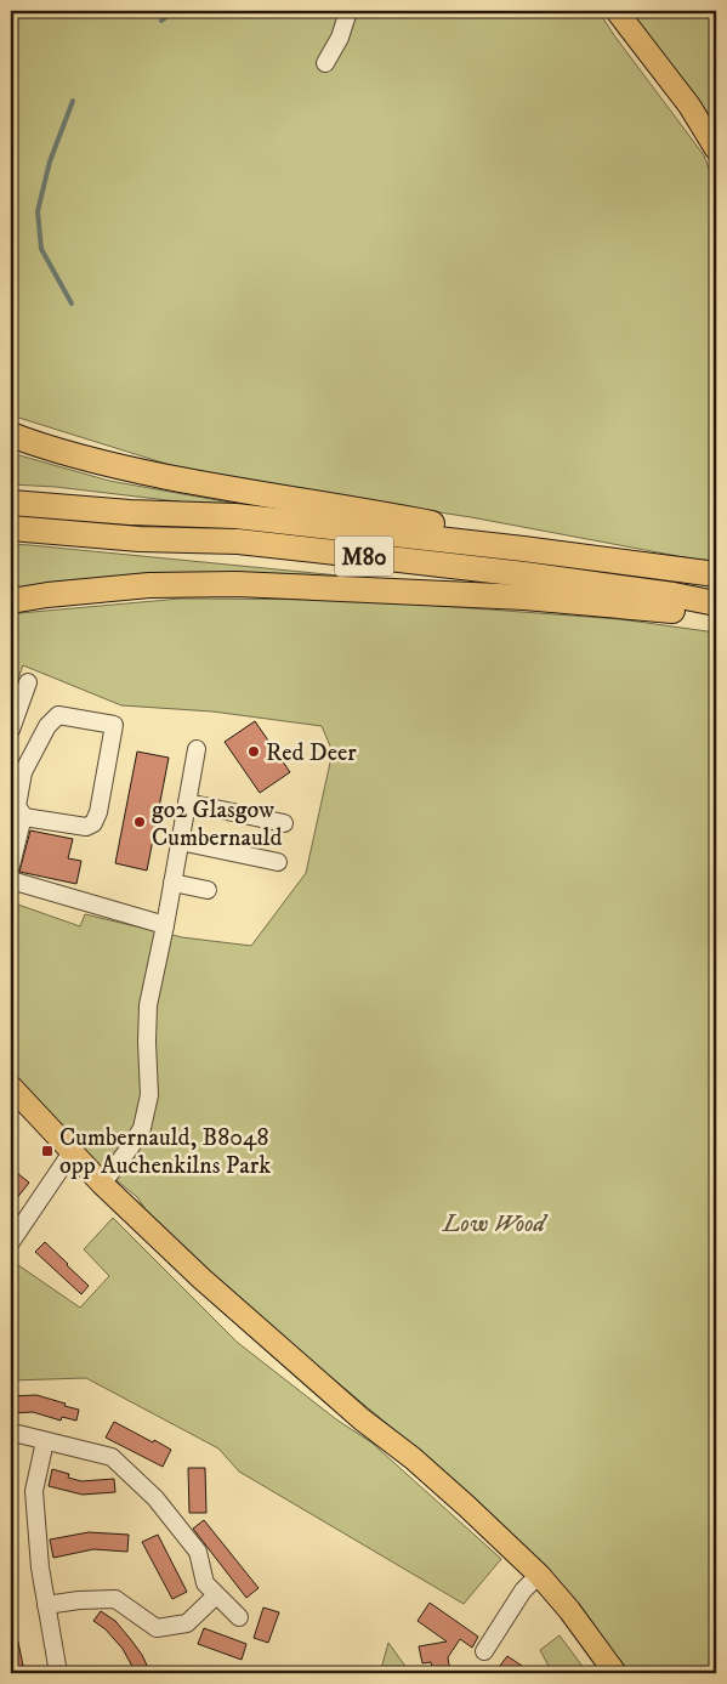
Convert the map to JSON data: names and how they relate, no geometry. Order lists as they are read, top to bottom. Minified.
{"streets":{"highway":["M80"]},"parks":["Low Wood"],"places":{"other":["Red Deer","go2 Glasgow Cumbernauld"],"transit":["Cumbernauld, B8048 opp Auchenkilns Park"]}}
